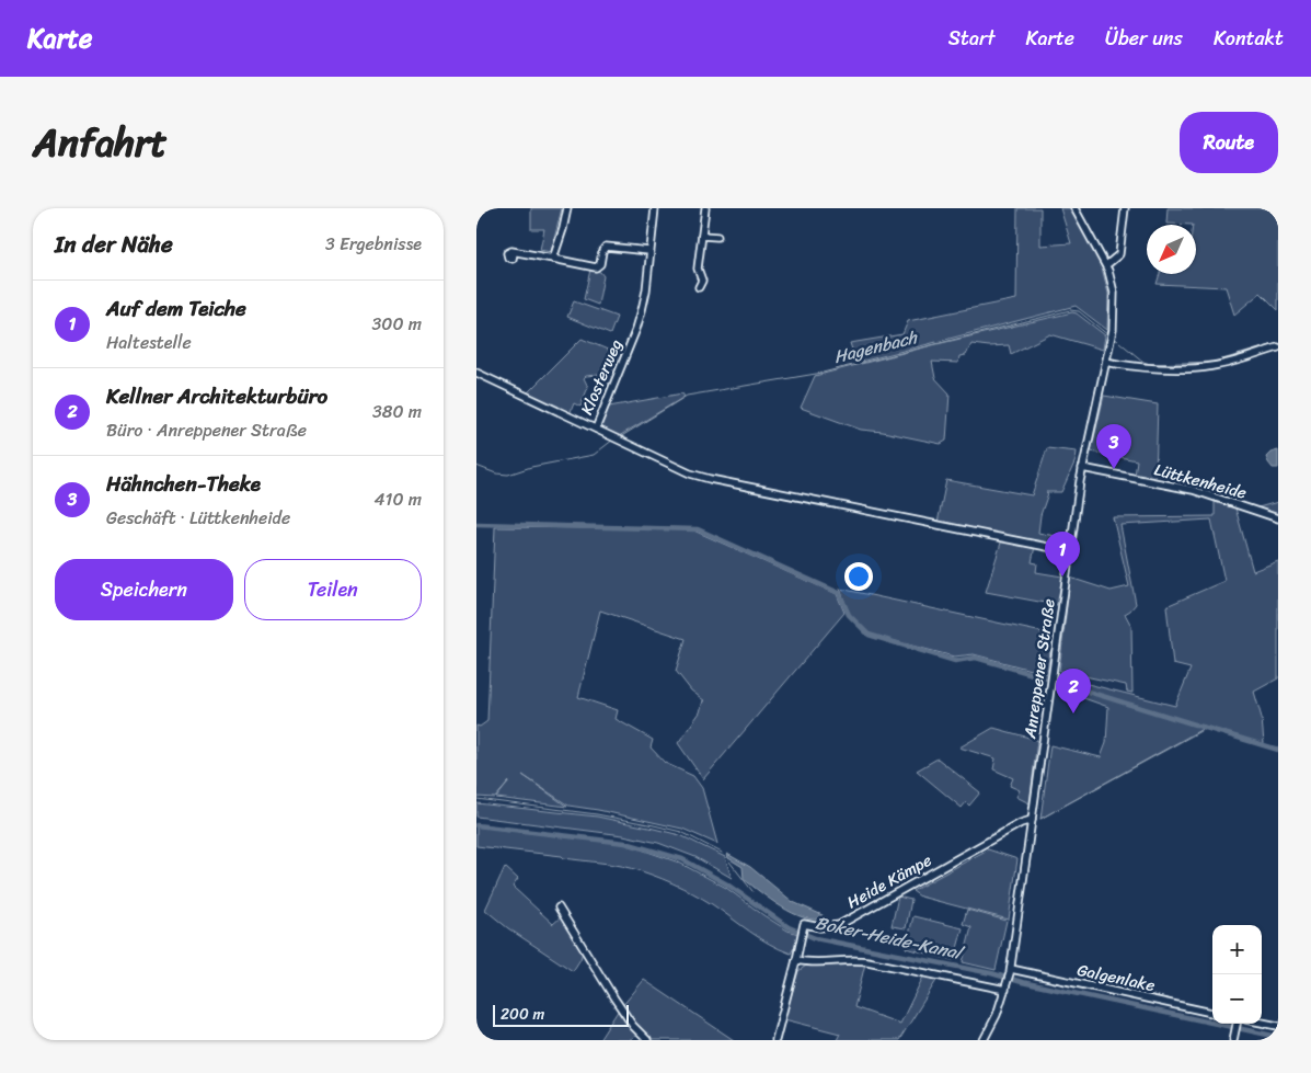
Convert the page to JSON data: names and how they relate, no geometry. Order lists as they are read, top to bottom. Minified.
{"streets":{"street":["Klosterweg","Lüttkenheide","Anreppener Straße","Heide Kämpe","Galgenlake"]},"crossings":[["Lüttkenheide","Anreppener Straße"],["Anreppener Straße","Heide Kämpe"],["Anreppener Straße","Galgenlake"]],"water":["Hagenbach","Boker-Heide-Kanal"],"scale_bar":"200 m","north":"bottom left","page":{"header":"Karte","nav":["Start","Karte","Über uns","Kontakt"],"title":"Anfahrt","buttons":["Route",["Speichern","Teilen"]],"heading":["In der Nähe","3 Ergebnisse"],"list":[{"mark":"1","name":"Auf dem Teiche","note":"Haltestelle","value":"300 m"},{"mark":"2","name":"Kellner Architekturbüro","note":"Büro · Anreppener Straße","value":"380 m"},{"mark":"3","name":"Hähnchen-Theke","note":"Geschäft · Lüttkenheide","value":"410 m"}],"pins":["3","1","2"],"map_buttons":["+","−"],"scale":"200 m"}}
